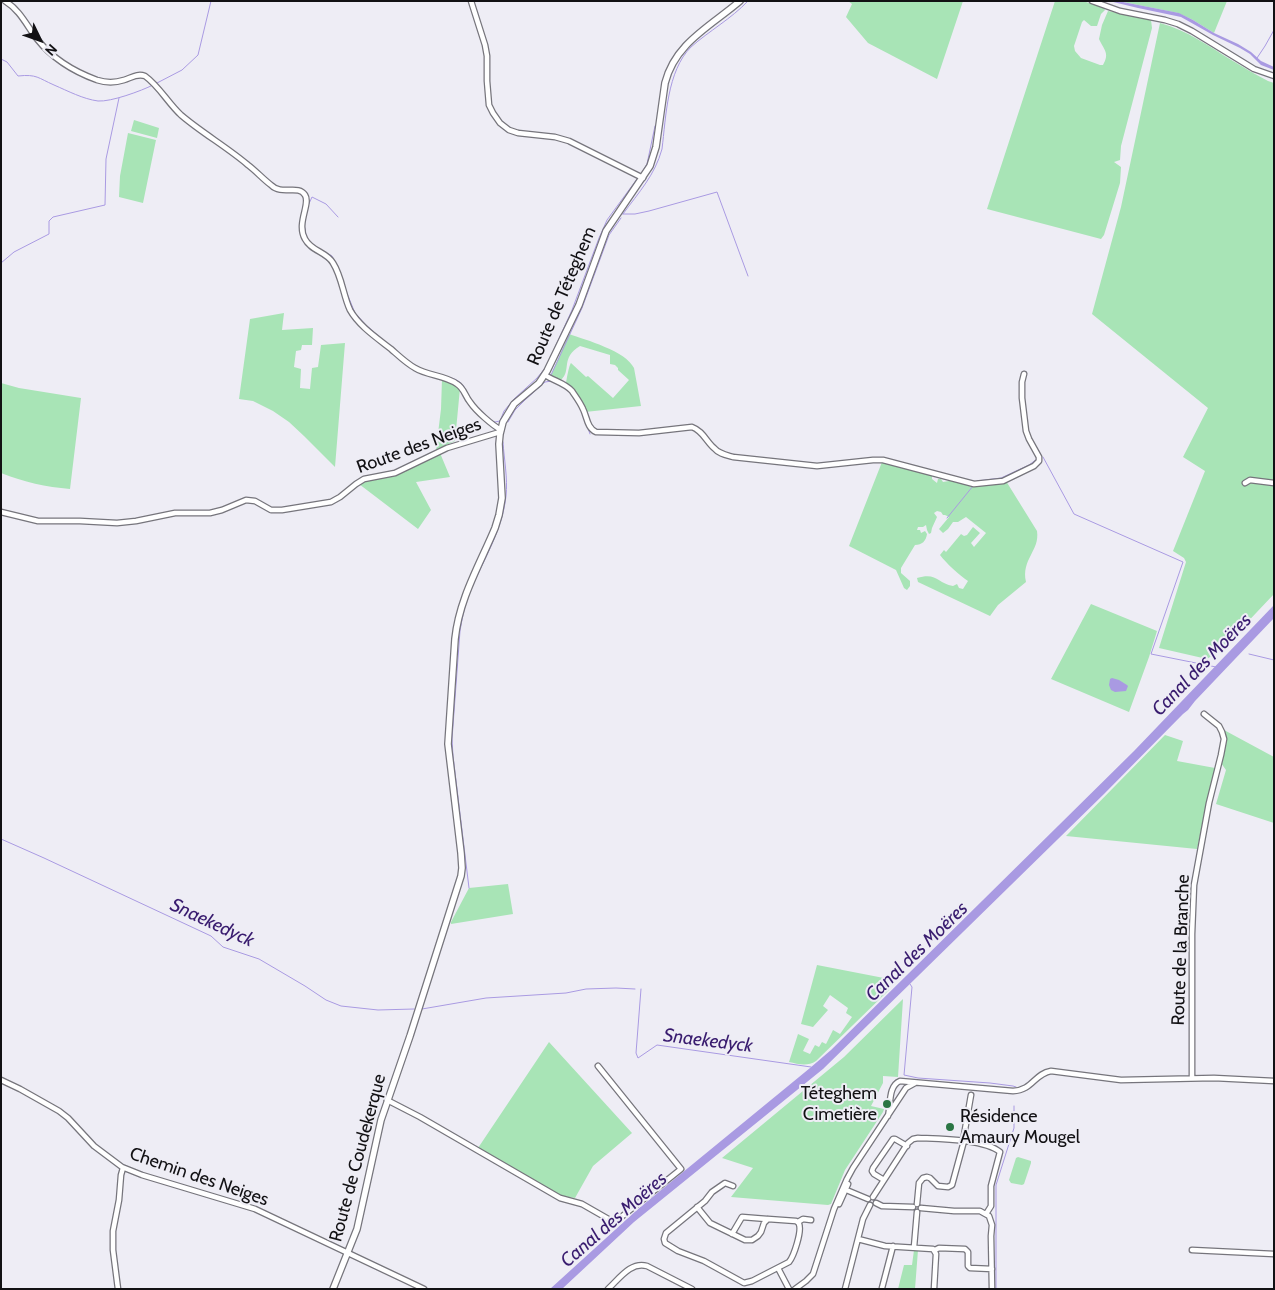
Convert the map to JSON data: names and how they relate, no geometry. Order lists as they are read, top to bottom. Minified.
{"streets":{"main road":["Route de Téteghem","Route de Coudekerque"],"street":["Route des Neiges","Route de la Branche","Chemin des Neiges"]},"crossings":[["Route de Téteghem","Route des Neiges"],["Route de Téteghem","Route de Coudekerque"],["Route de Coudekerque","Chemin des Neiges"]],"water":["Canal des Moëres","Snaekedyck"],"places":["Téteghem Cimetière","Résidence Amaury Mougel"],"north":"bottom right"}
